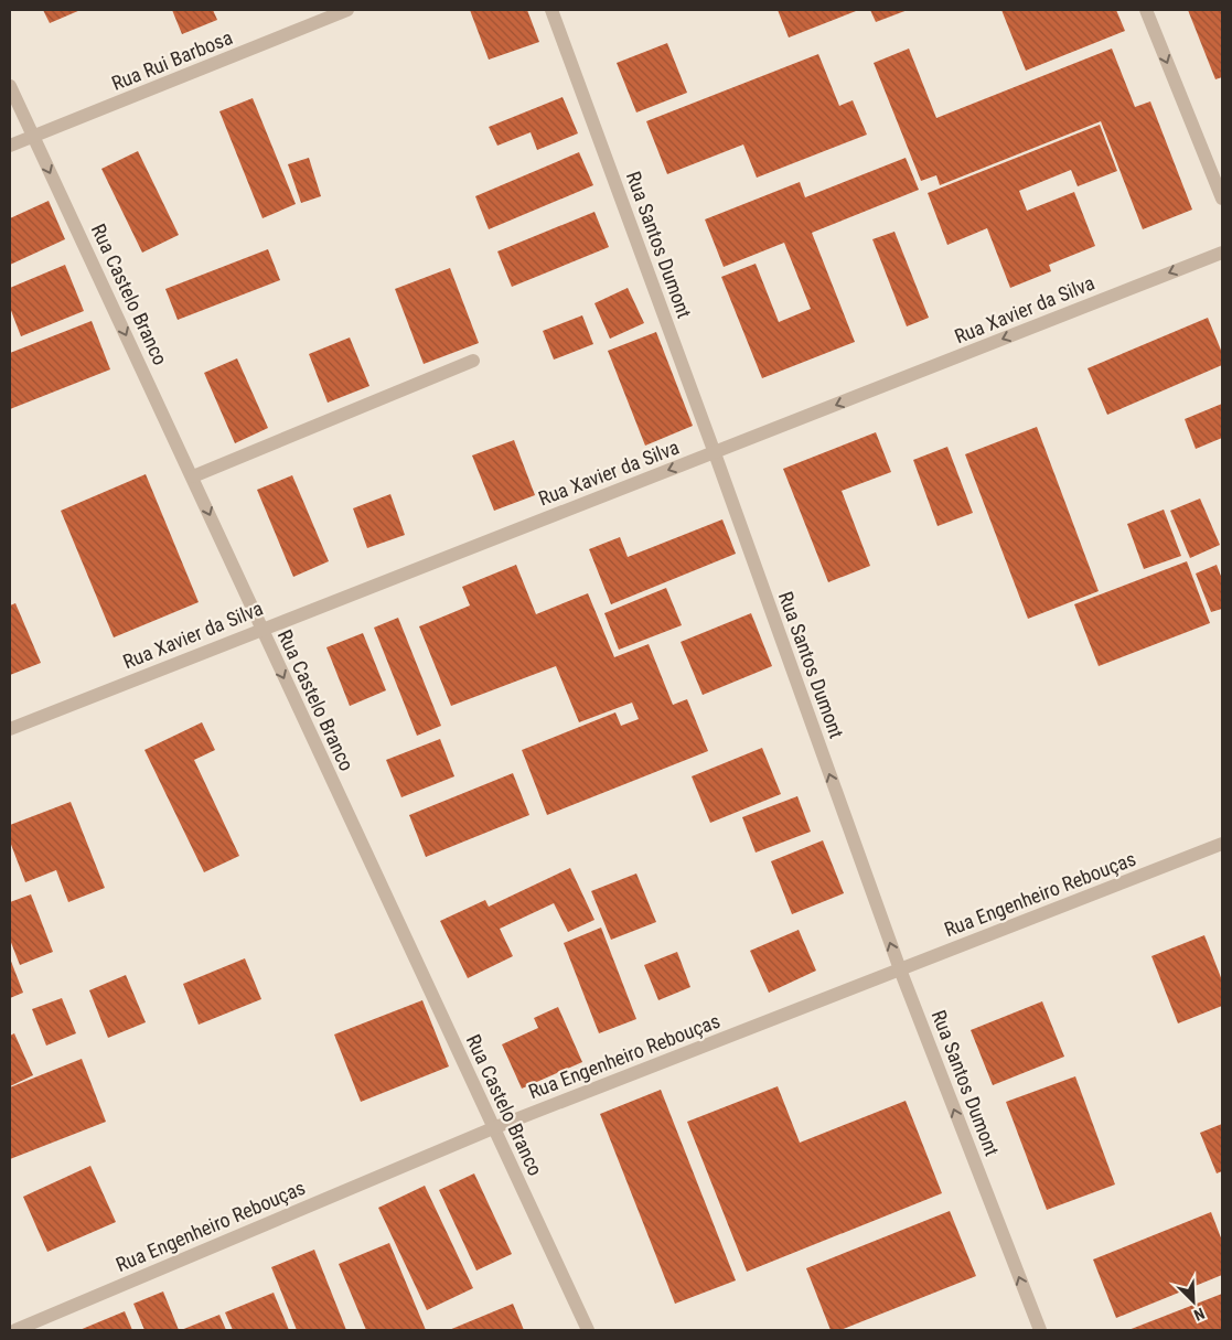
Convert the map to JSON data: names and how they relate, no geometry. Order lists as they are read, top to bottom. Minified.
{"streets":{"street":["Rua Rui Barbosa","Rua Santos Dumont","Rua Castelo Branco","Rua Xavier da Silva","Rua Engenheiro Rebouças"]},"crossings":[["Rua Rui Barbosa","Rua Castelo Branco"],["Rua Santos Dumont","Rua Xavier da Silva"],["Rua Santos Dumont","Rua Engenheiro Rebouças"],["Rua Castelo Branco","Rua Xavier da Silva"],["Rua Castelo Branco","Rua Engenheiro Rebouças"]],"one_way":["Rua Santos Dumont","Rua Castelo Branco","Rua Xavier da Silva"],"north":"bottom right"}
